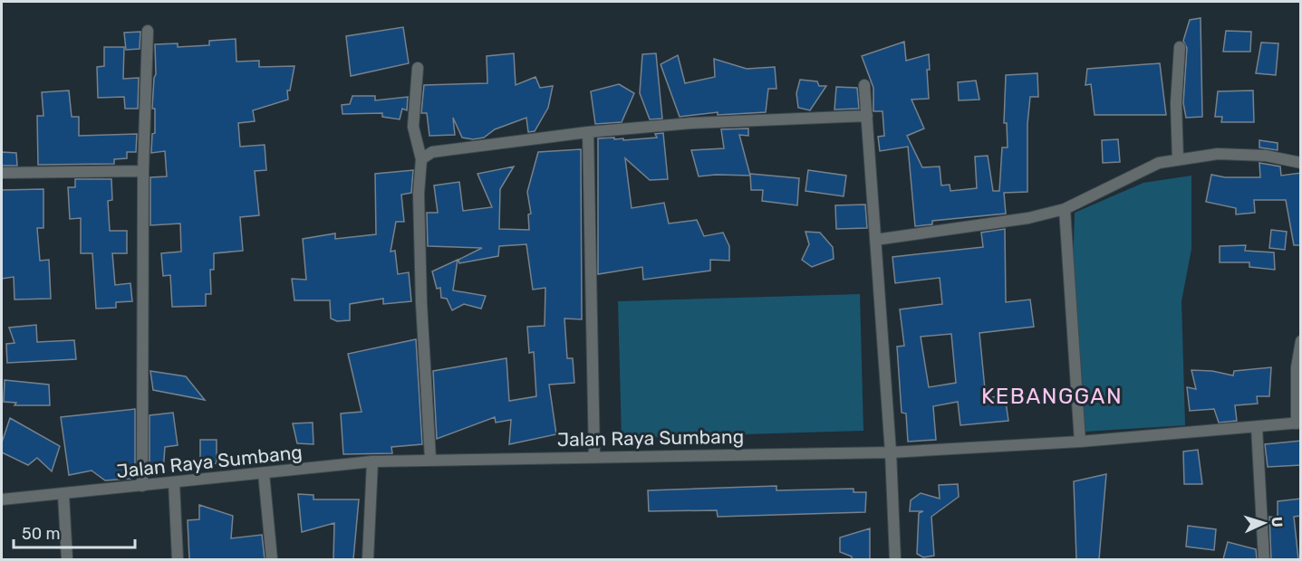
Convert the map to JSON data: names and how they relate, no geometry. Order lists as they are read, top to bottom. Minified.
{"streets":{"street":["Jalan Raya Sumbang"]},"districts":["KEBANGGAN"],"scale_bar":"50 m","north":"right"}
